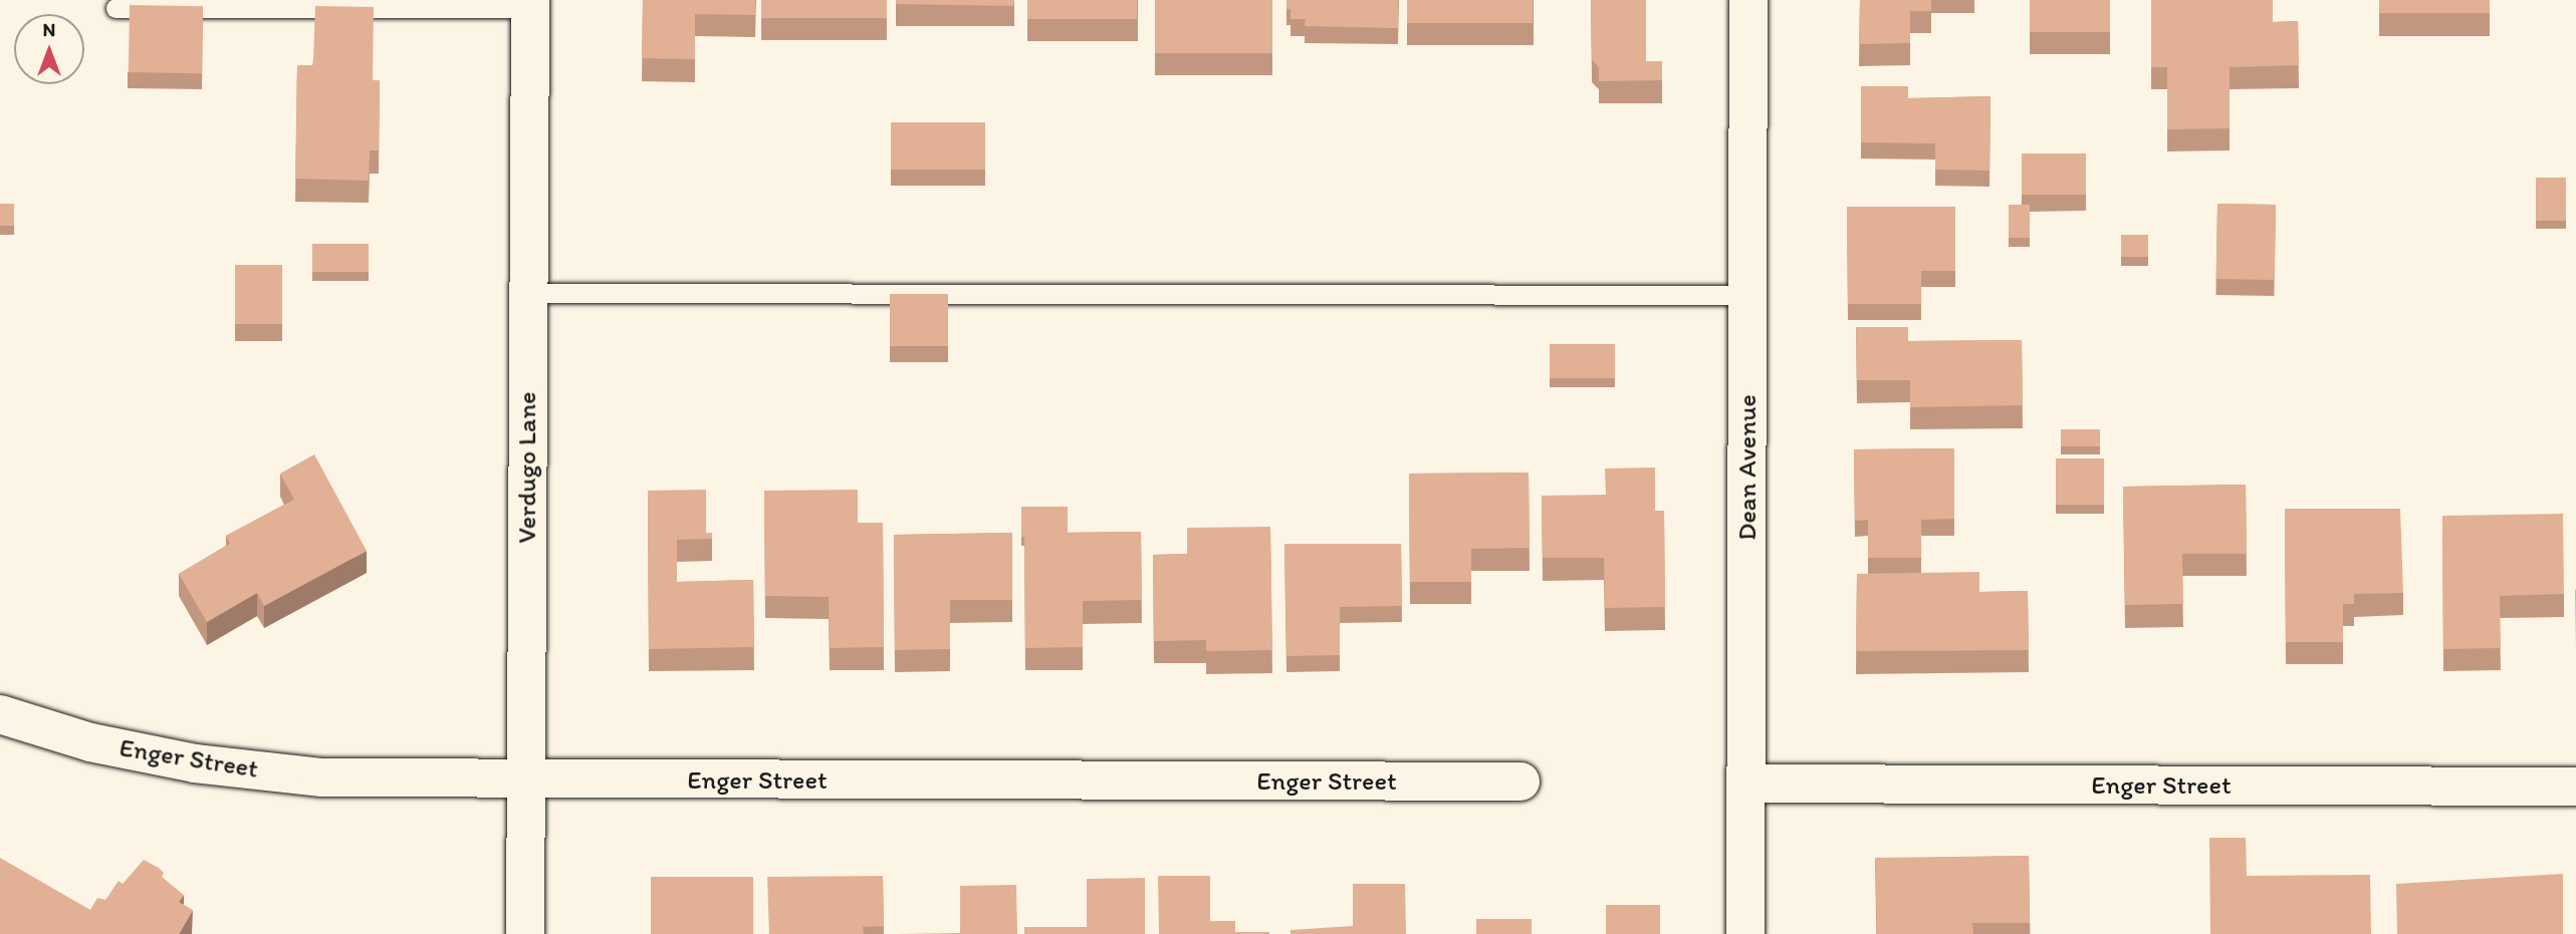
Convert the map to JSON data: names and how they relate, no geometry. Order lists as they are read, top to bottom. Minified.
{"streets":{"street":["Verdugo Lane","Dean Avenue","Enger Street"]},"crossings":[["Verdugo Lane","Enger Street"],["Dean Avenue","Enger Street"]],"north":"top"}
